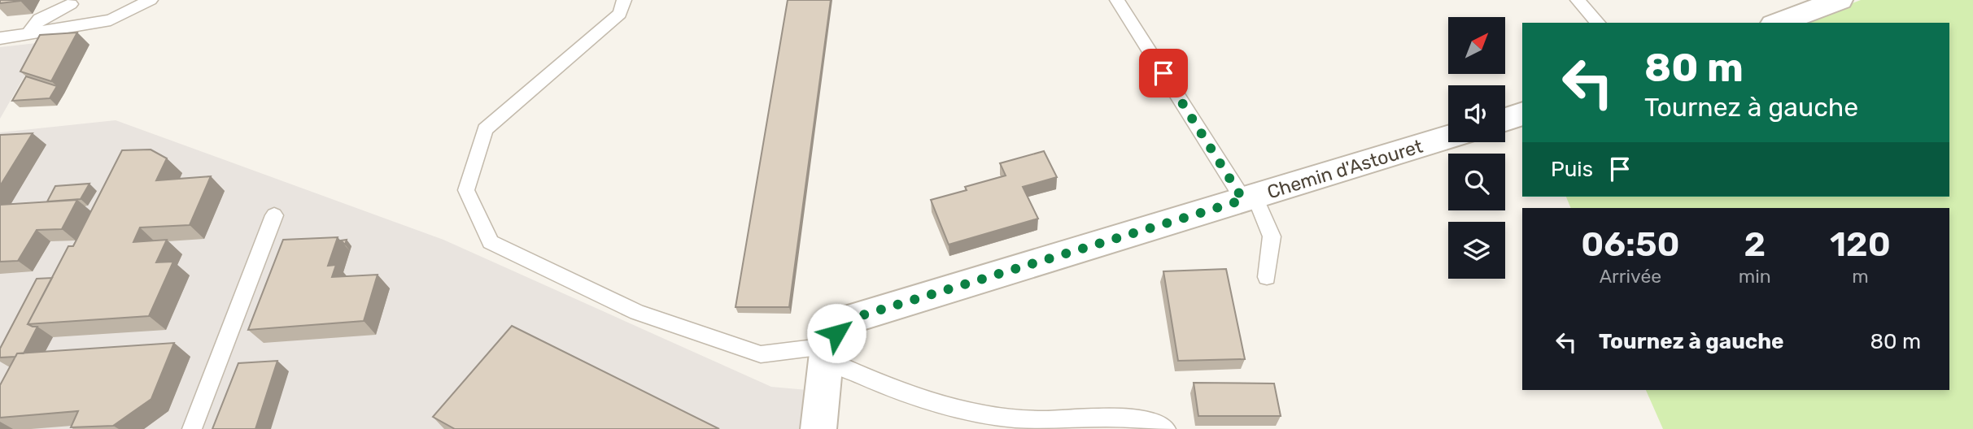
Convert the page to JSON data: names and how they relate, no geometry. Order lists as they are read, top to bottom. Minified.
{"streets":{"street":["Chemin d'Astouret"]},"north":"top right","page":{"turn":["80 m","Tournez à gauche"],"then":"Puis","eta":["06:50","Arrivée","2","min","120","m"],"list":[{"name":"Tournez à gauche","value":"80 m"}]}}
